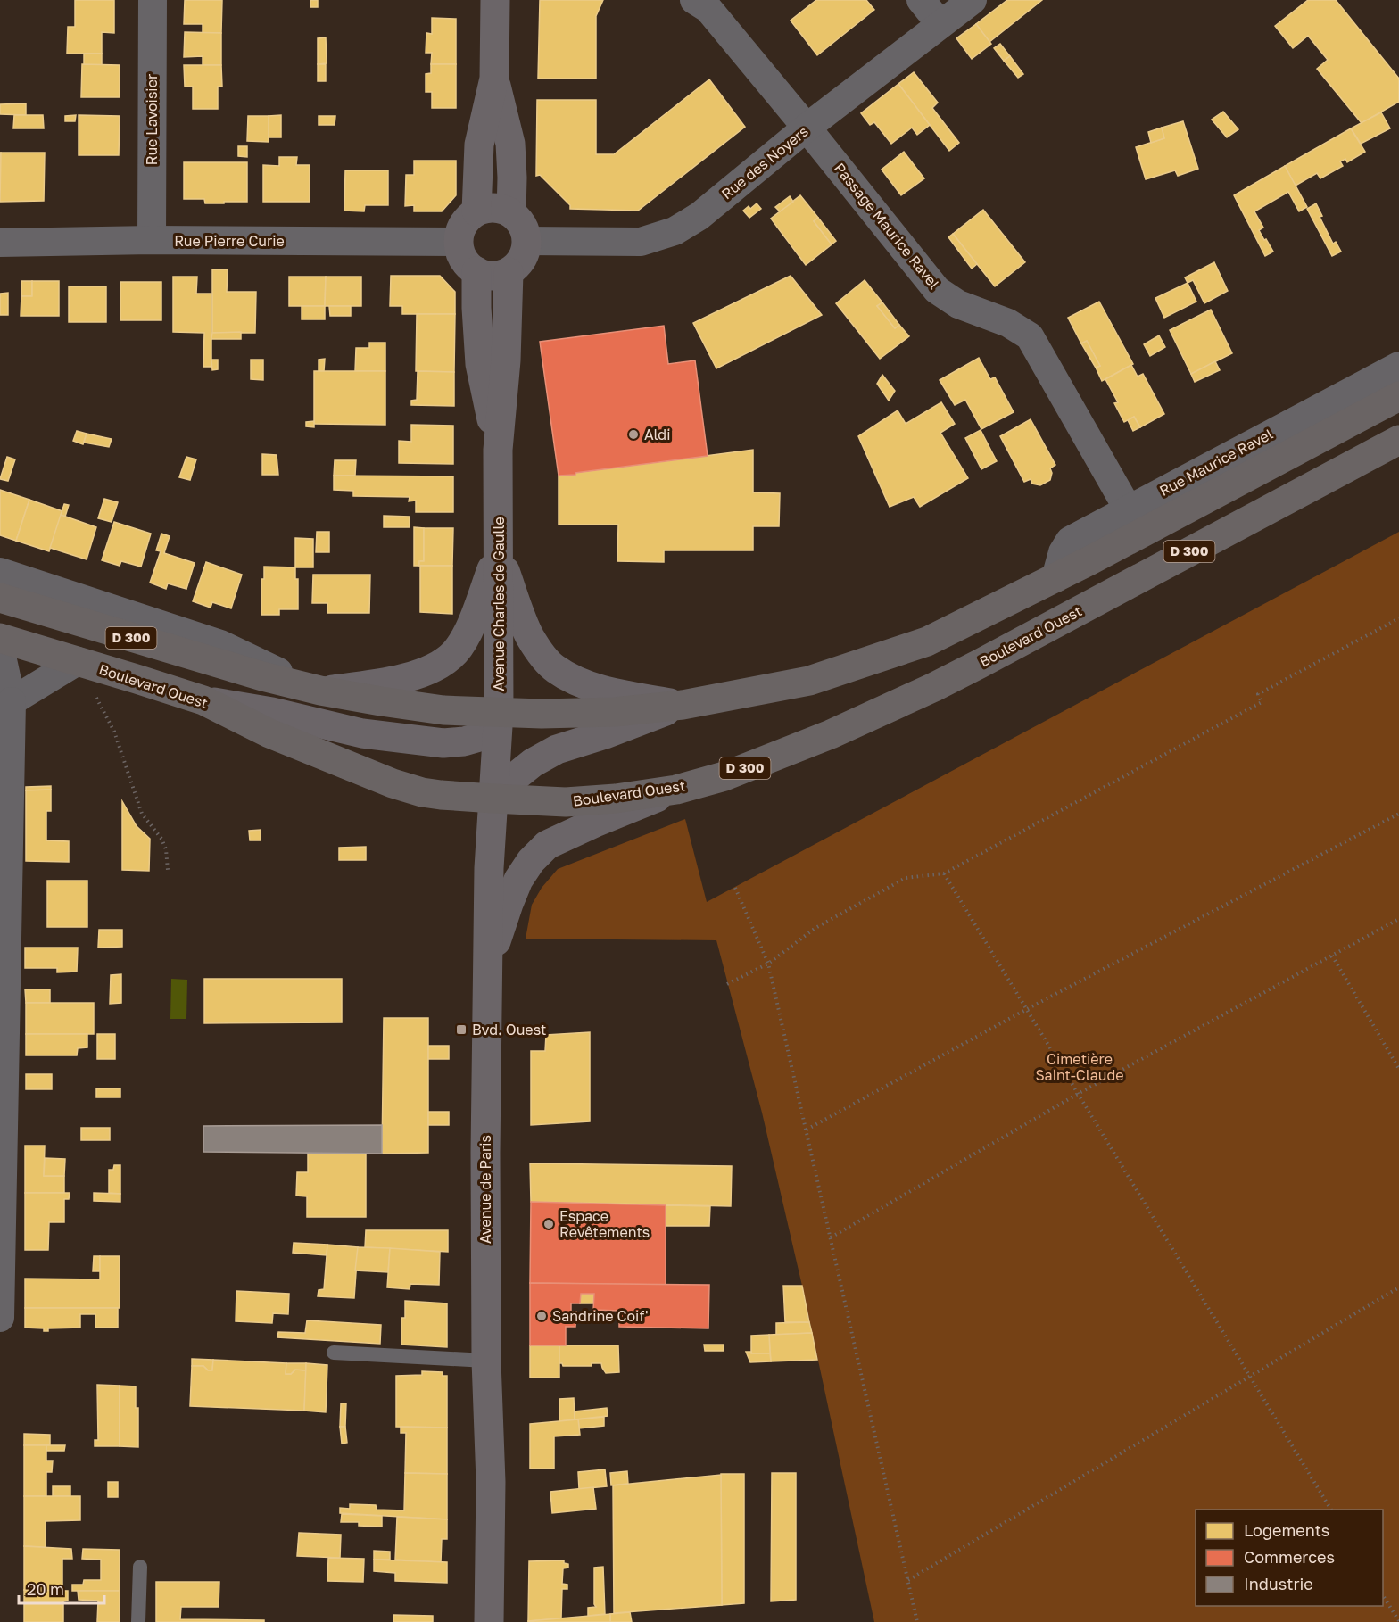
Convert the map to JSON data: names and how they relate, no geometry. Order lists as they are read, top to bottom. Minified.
{"streets":{"main road":["D 300","Avenue Charles de Gaulle","Boulevard Ouest","Avenue de Paris"],"street":["Rue Lavoisier","Rue des Noyers","Passage Maurice Ravel","Rue Pierre Curie","Rue Maurice Ravel"]},"crossings":[["Rue Lavoisier","Rue Pierre Curie"],["Rue des Noyers","Passage Maurice Ravel"],["Rue des Noyers","Rue Pierre Curie"],["Rue des Noyers","Avenue Charles de Gaulle"],["Passage Maurice Ravel","Rue Maurice Ravel"],["Rue Pierre Curie","Avenue Charles de Gaulle"],["Rue Maurice Ravel","D 300"],["D 300","Avenue Charles de Gaulle"],["Avenue Charles de Gaulle","Avenue de Paris"],["Boulevard Ouest","Avenue de Paris"]],"parks":["Cimetière Saint-Claude"],"places":{"other":["Aldi","Espace Revêtements","Sandrine Coif'"],"transit":["Bvd. Ouest"]},"legend":["Logements","Commerces","Industrie"],"scale_bar":"20 m"}
